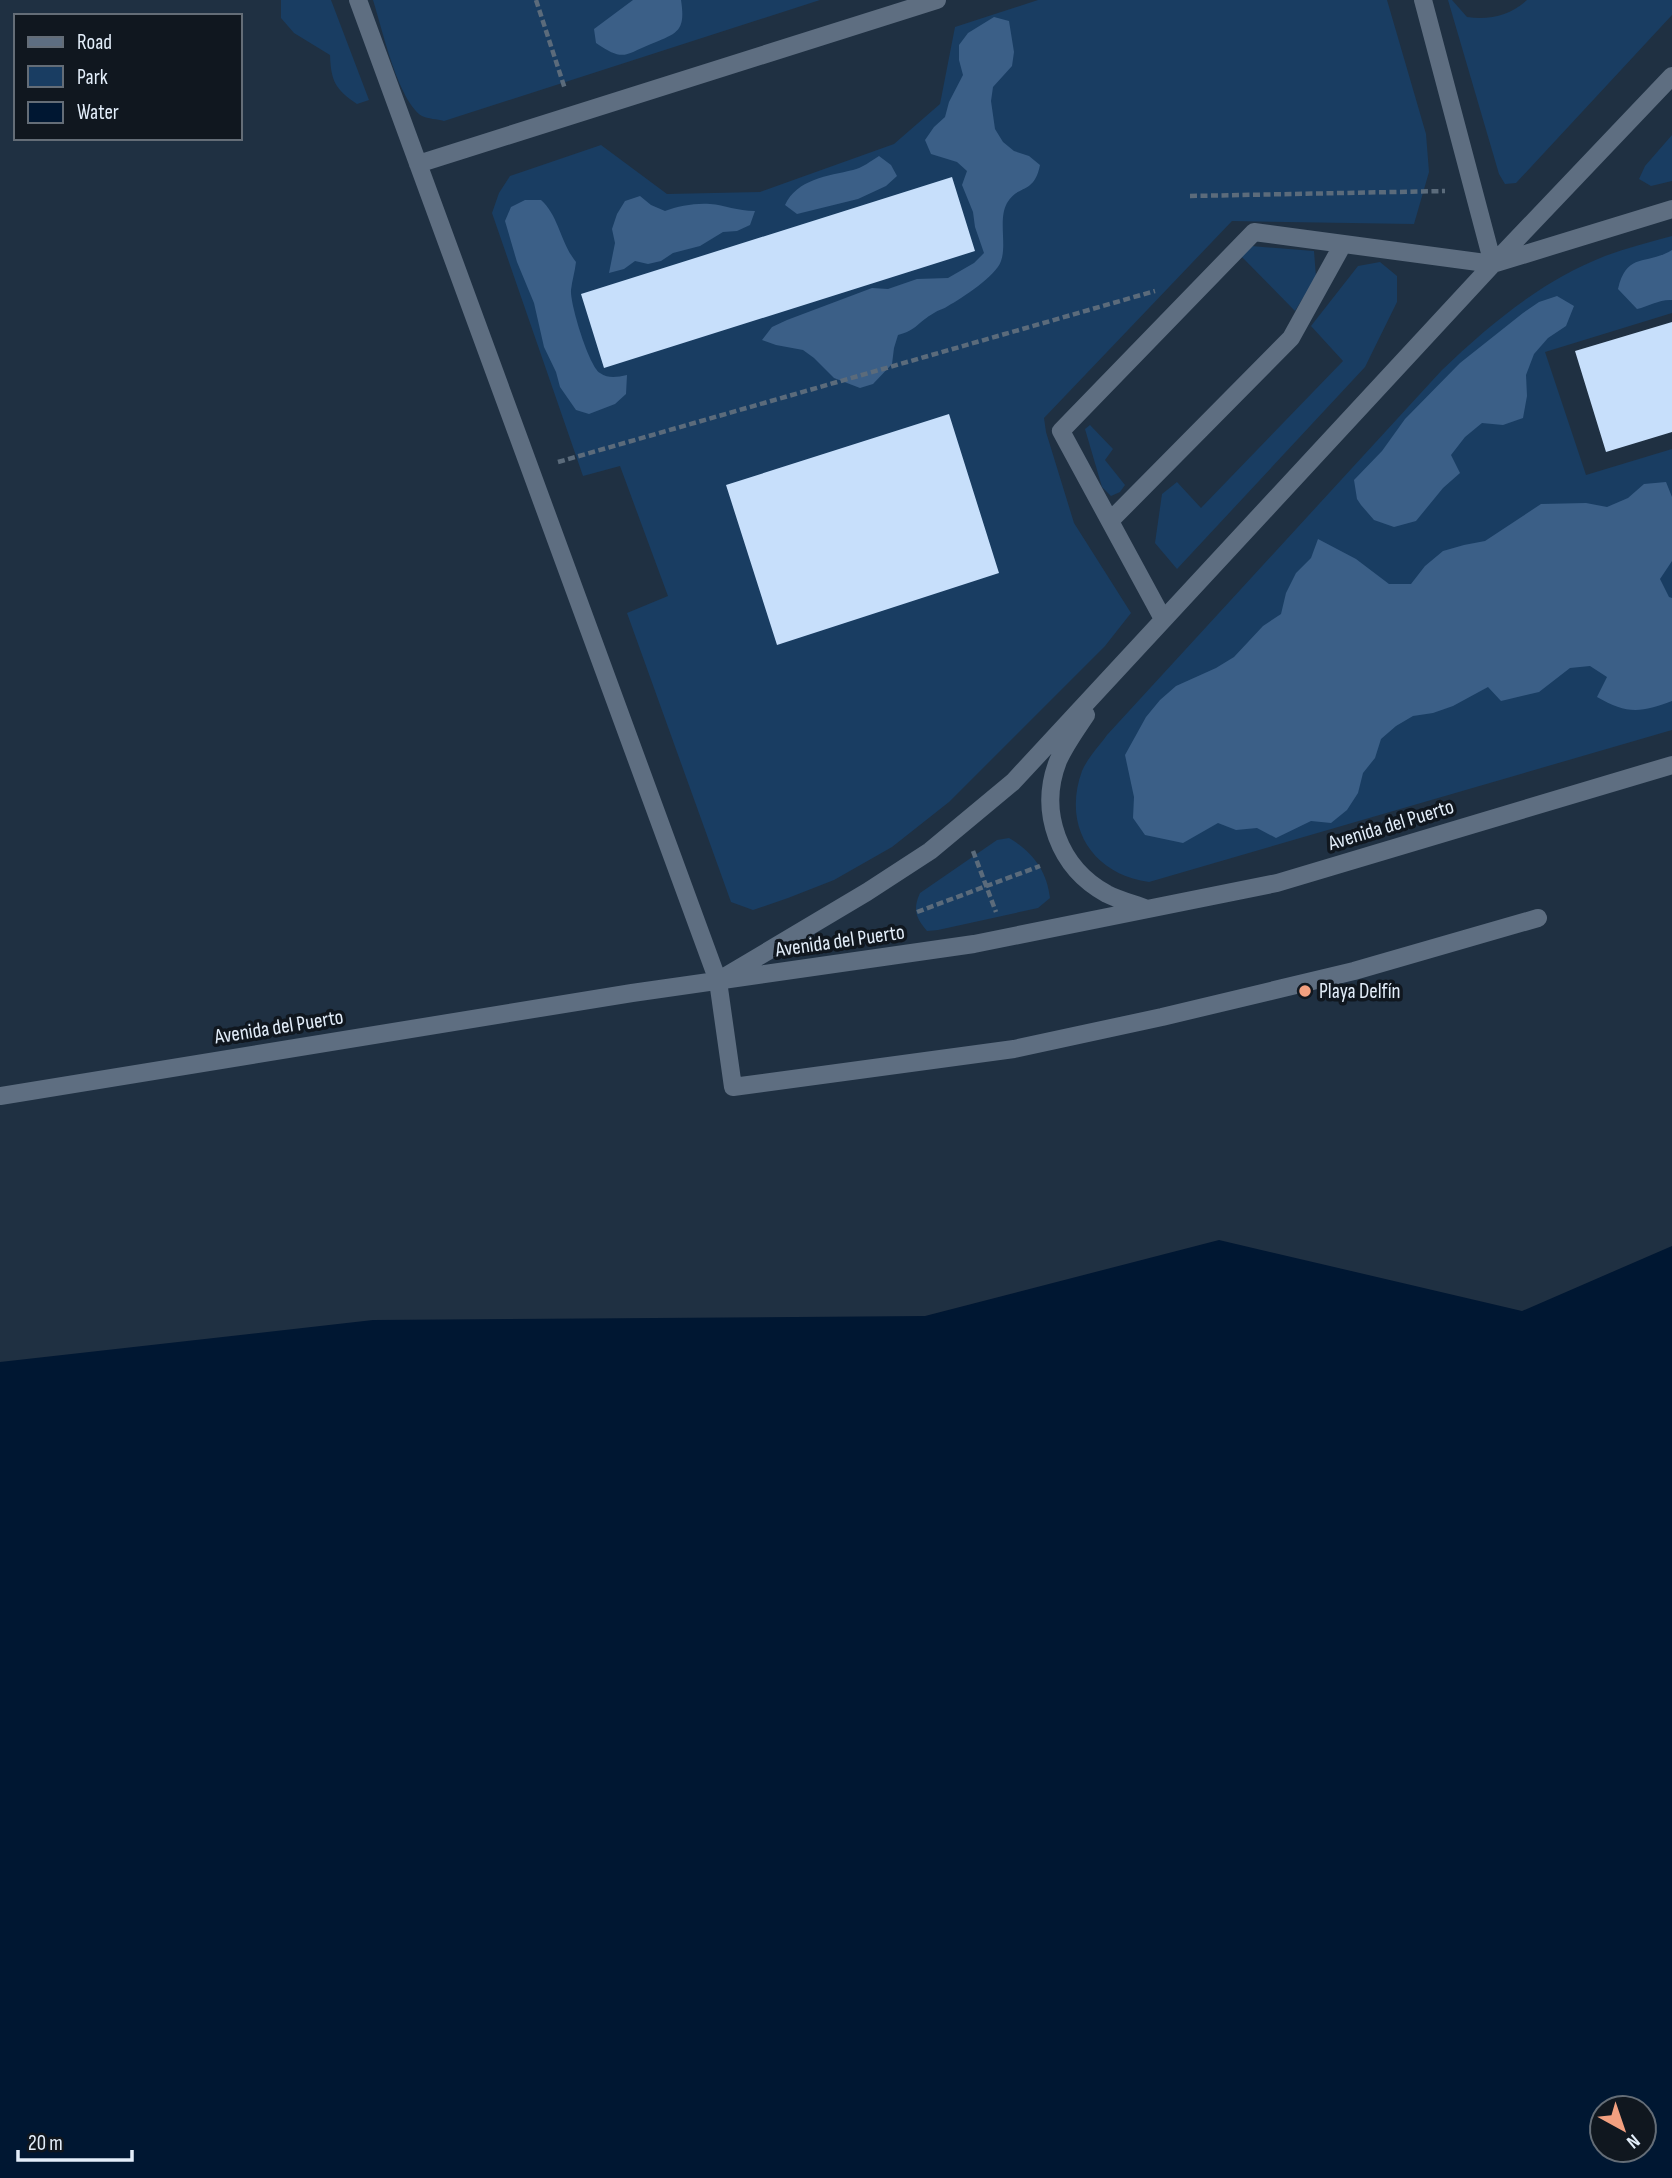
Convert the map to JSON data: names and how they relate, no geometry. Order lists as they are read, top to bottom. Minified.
{"streets":{"street":["Avenida del Puerto"]},"places":["Playa Delfín"],"legend":["Road","Park","Water"],"scale_bar":"20 m","north":"bottom right"}
